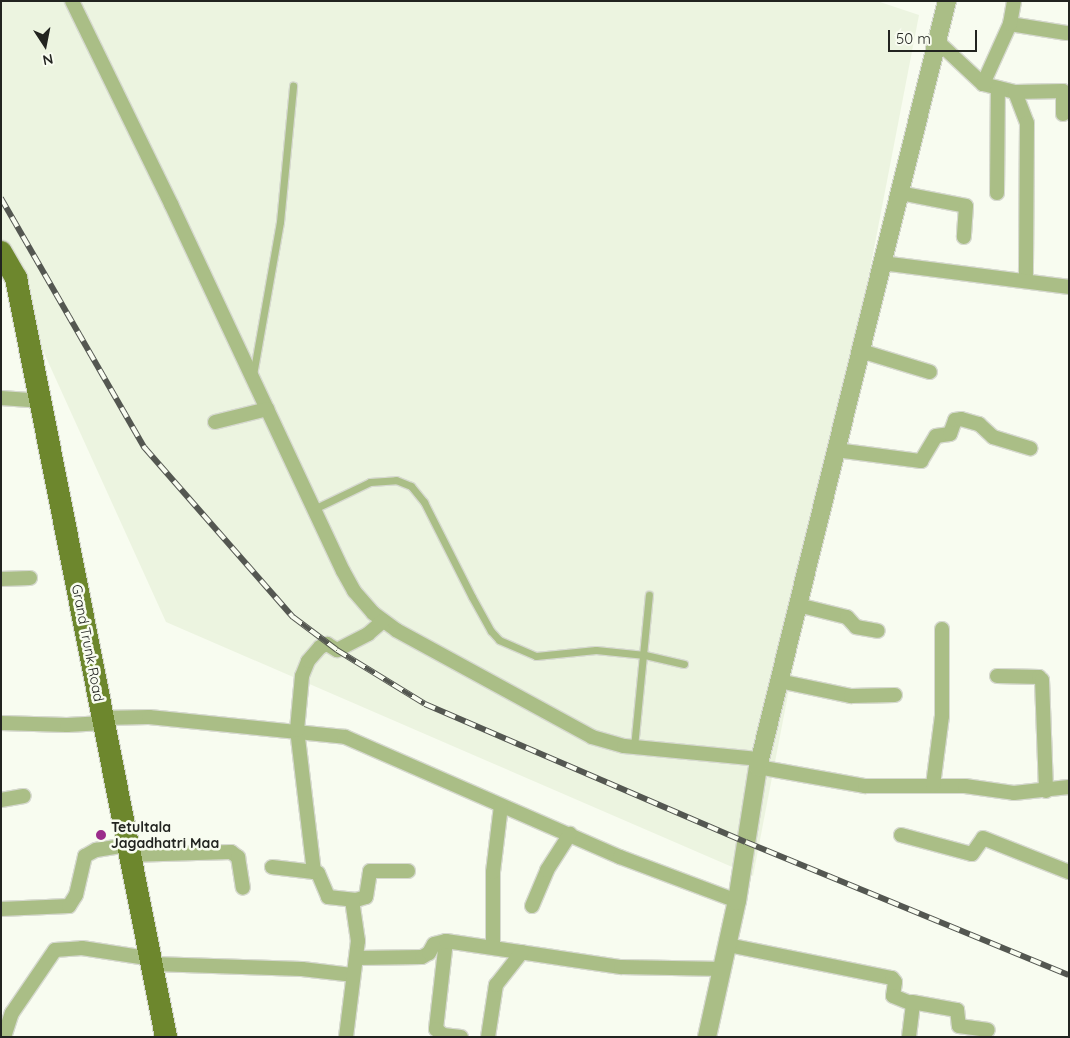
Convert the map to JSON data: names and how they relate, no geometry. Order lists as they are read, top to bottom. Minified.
{"streets":{"main road":["Grand Trunk Road"]},"places":["Tetultala Jagadhatri Maa"],"scale_bar":"50 m","north":"bottom"}
